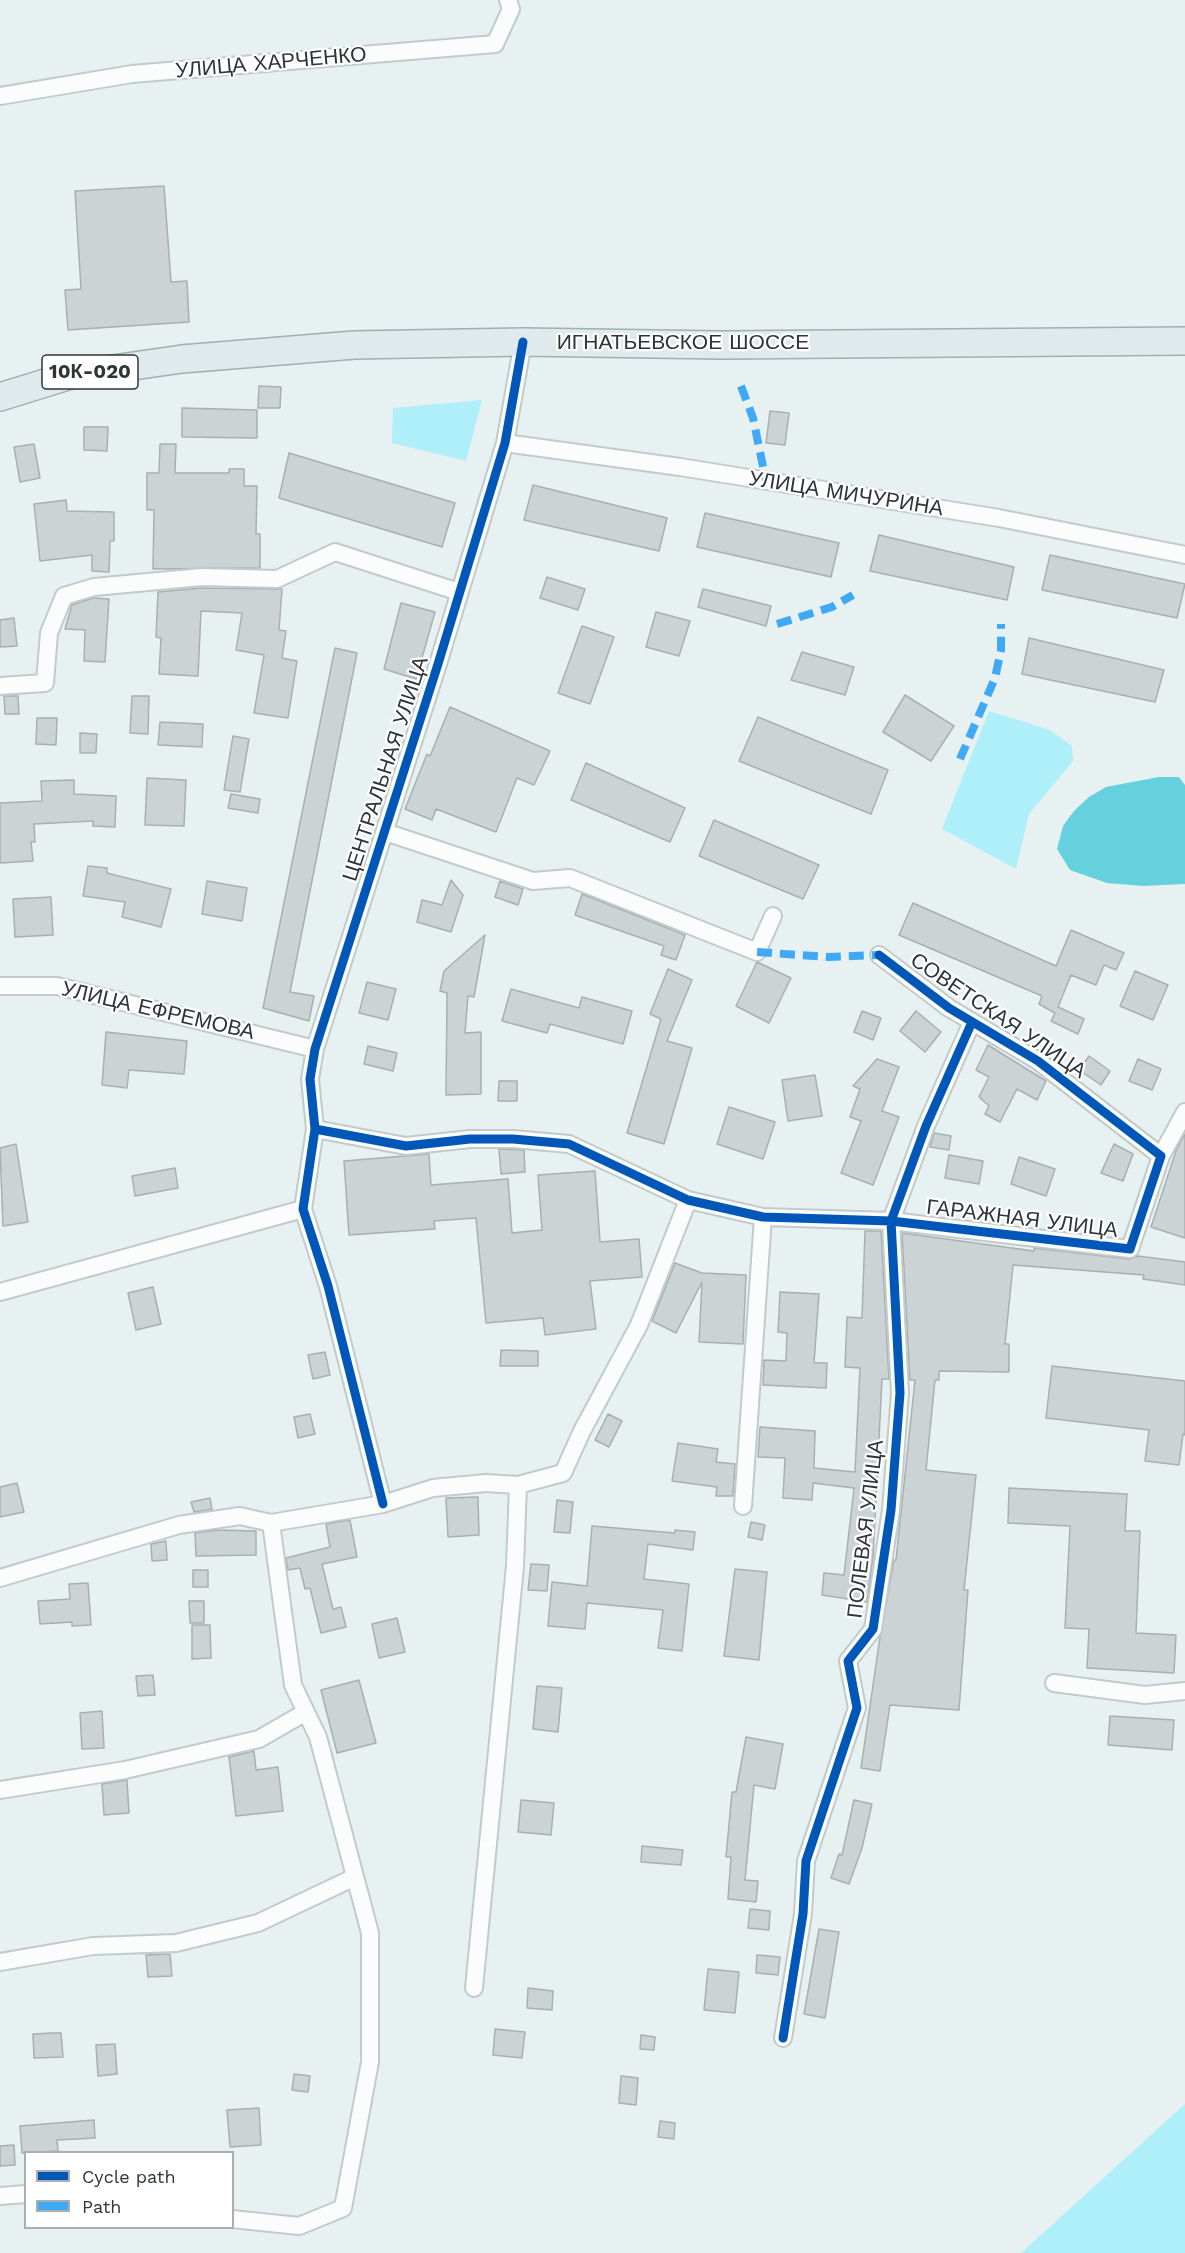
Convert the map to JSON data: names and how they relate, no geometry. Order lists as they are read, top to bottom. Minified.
{"streets":{"main road":["ИГНАТЬЕВСКОЕ ШОССЕ","10К-020"],"street":["УЛИЦА ХАРЧЕНКО","УЛИЦА МИЧУРИНА","ЦЕНТРАЛЬНАЯ УЛИЦА","УЛИЦА ЕФРЕМОВА","СОВЕТСКАЯ УЛИЦА","ГАРАЖНАЯ УЛИЦА","ПОЛЕВАЯ УЛИЦА"]},"crossings":[["ИГНАТЬЕВСКОЕ ШОССЕ","ЦЕНТРАЛЬНАЯ УЛИЦА"],["УЛИЦА МИЧУРИНА","ЦЕНТРАЛЬНАЯ УЛИЦА"],["ЦЕНТРАЛЬНАЯ УЛИЦА","УЛИЦА ЕФРЕМОВА"],["ЦЕНТРАЛЬНАЯ УЛИЦА","ГАРАЖНАЯ УЛИЦА"],["СОВЕТСКАЯ УЛИЦА","ГАРАЖНАЯ УЛИЦА"],["ГАРАЖНАЯ УЛИЦА","ПОЛЕВАЯ УЛИЦА"]],"legend":["Cycle path","Path"]}
